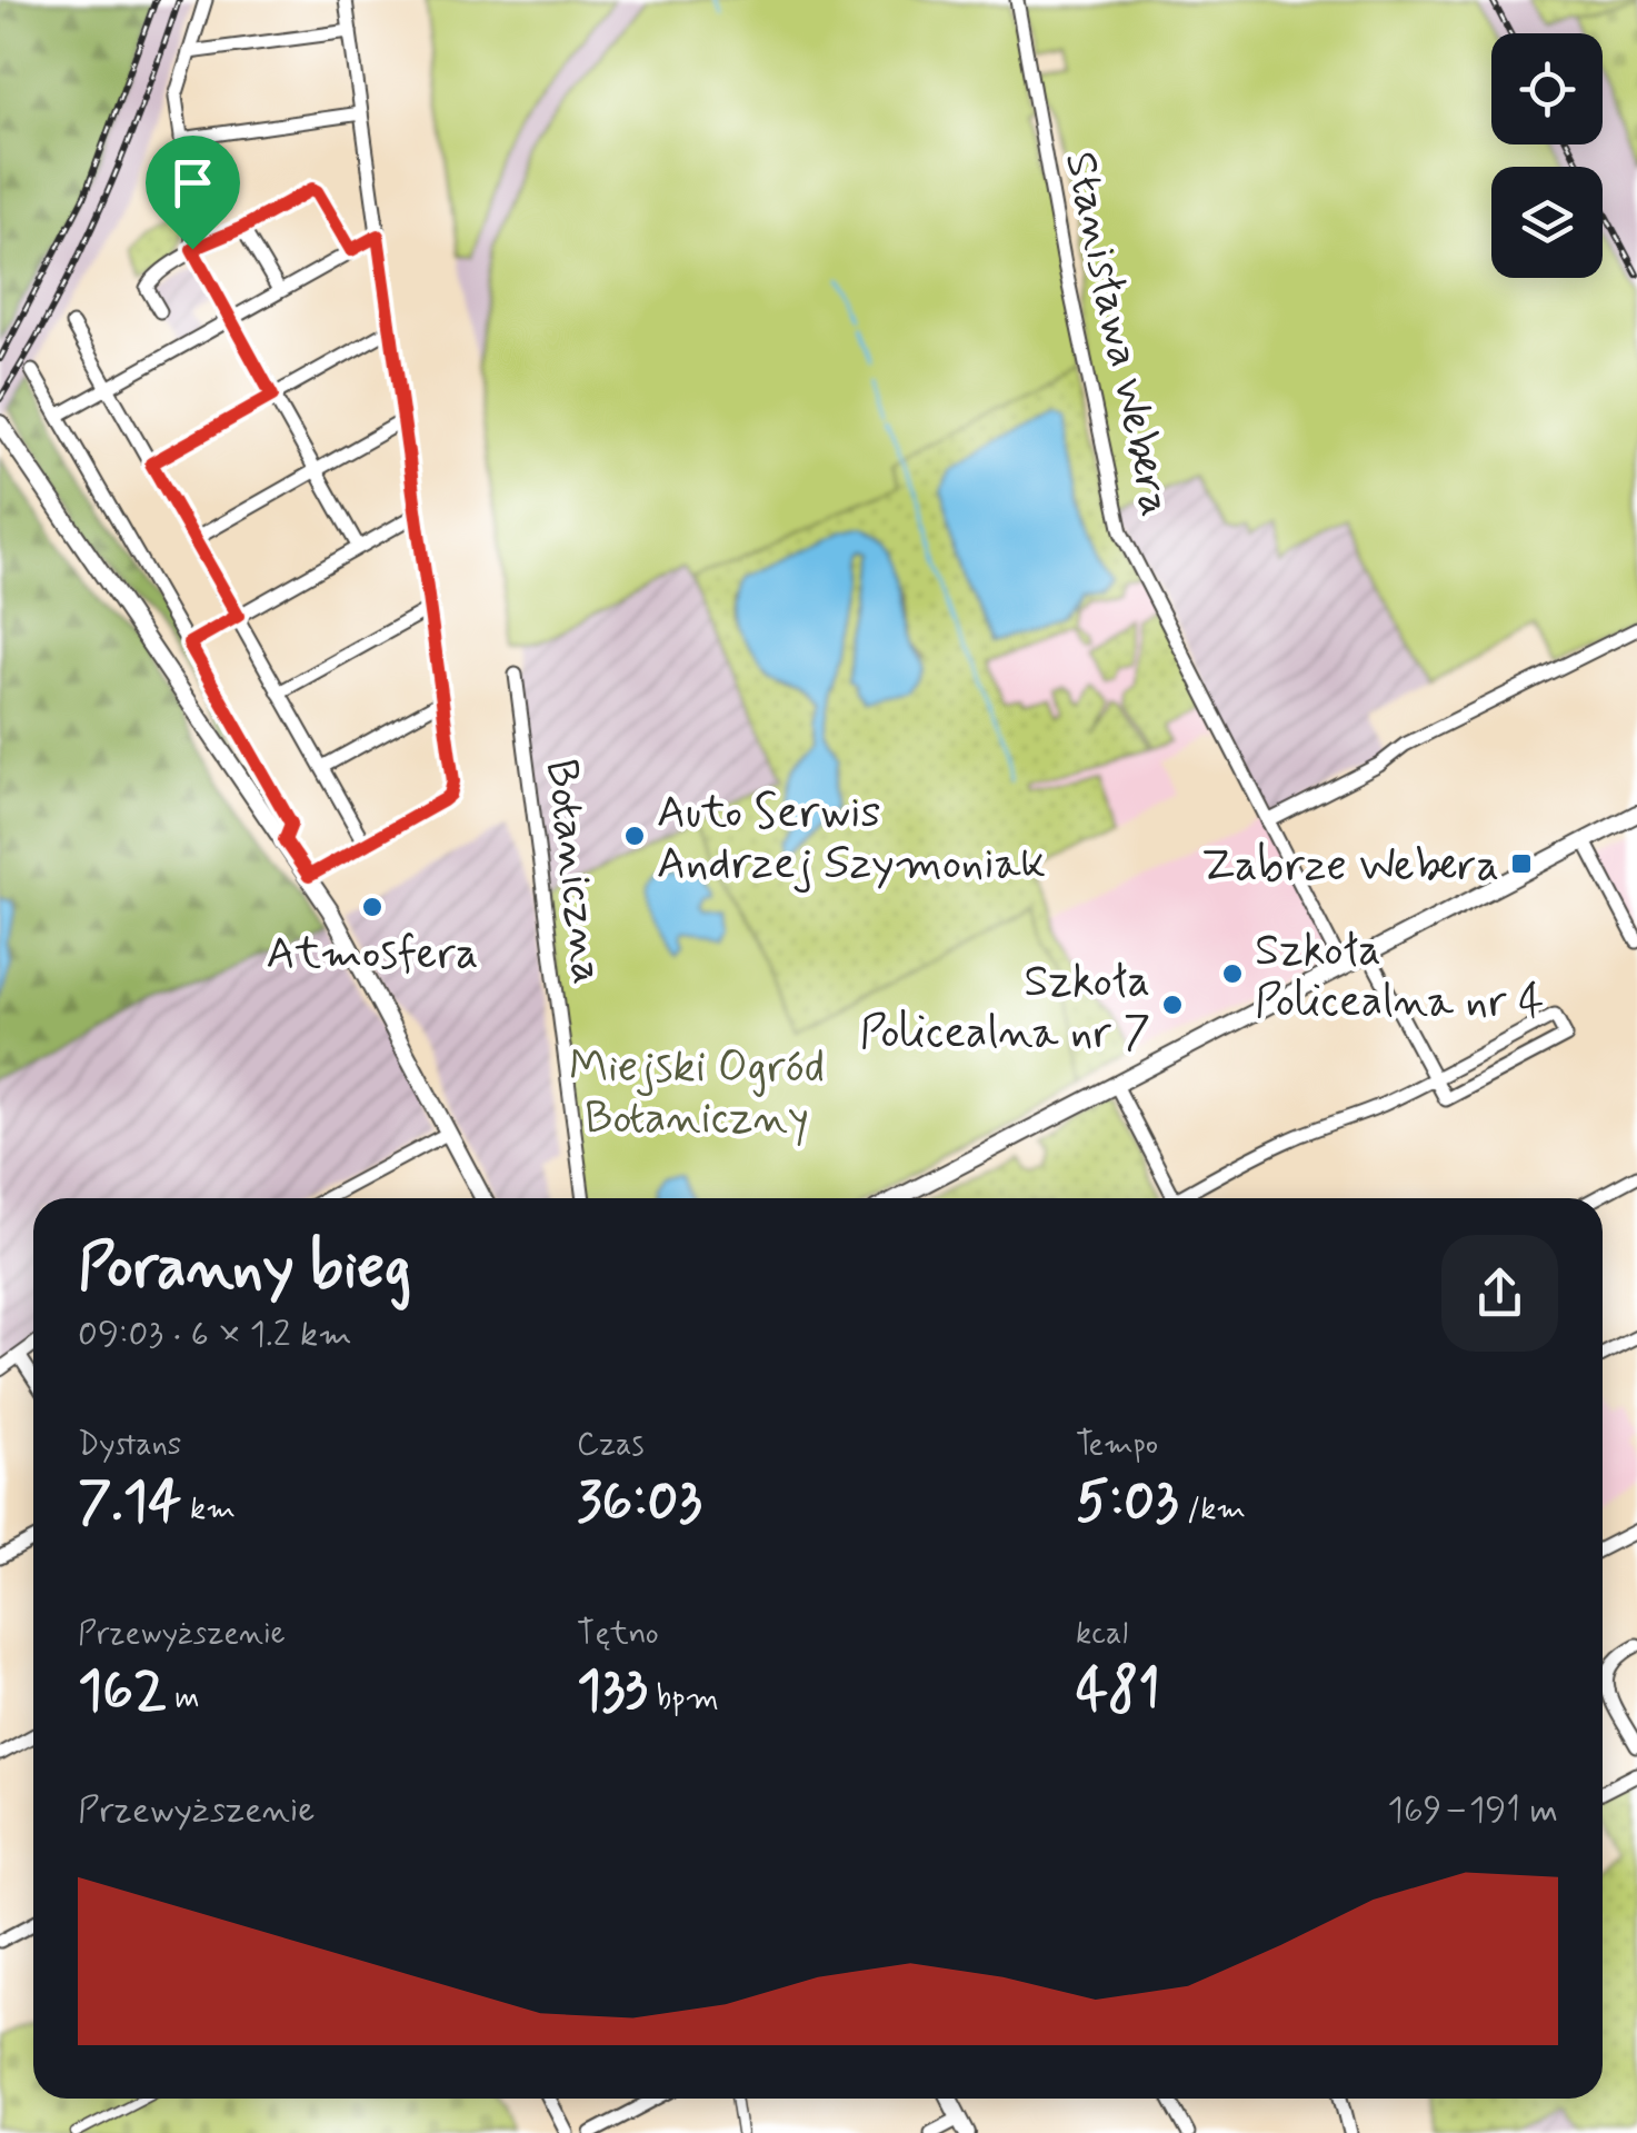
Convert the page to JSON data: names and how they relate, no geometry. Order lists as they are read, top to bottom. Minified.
{"streets":{"street":["Stanisława Webera","Botaniczna"]},"parks":["Miejski Ogród Botaniczny"],"places":{"other":["Auto Serwis Andrzej Szymoniak","Atmosfera","Szkoła Policealna nr 4","Szkoła Policealna nr 7"],"transit":["Zabrze Webera"]},"page":{"heading":["Poranny bieg","09:03 · 6 × 1.2 km"],"stats":[["Dystans","7.14 km"],["Czas","36:03"],["Tempo","5:03 /km"],["Przewyższenie","162 m"],["Tętno","133 bpm"],["kcal","481"]],"chart":["Przewyższenie","169–191 m"]}}
